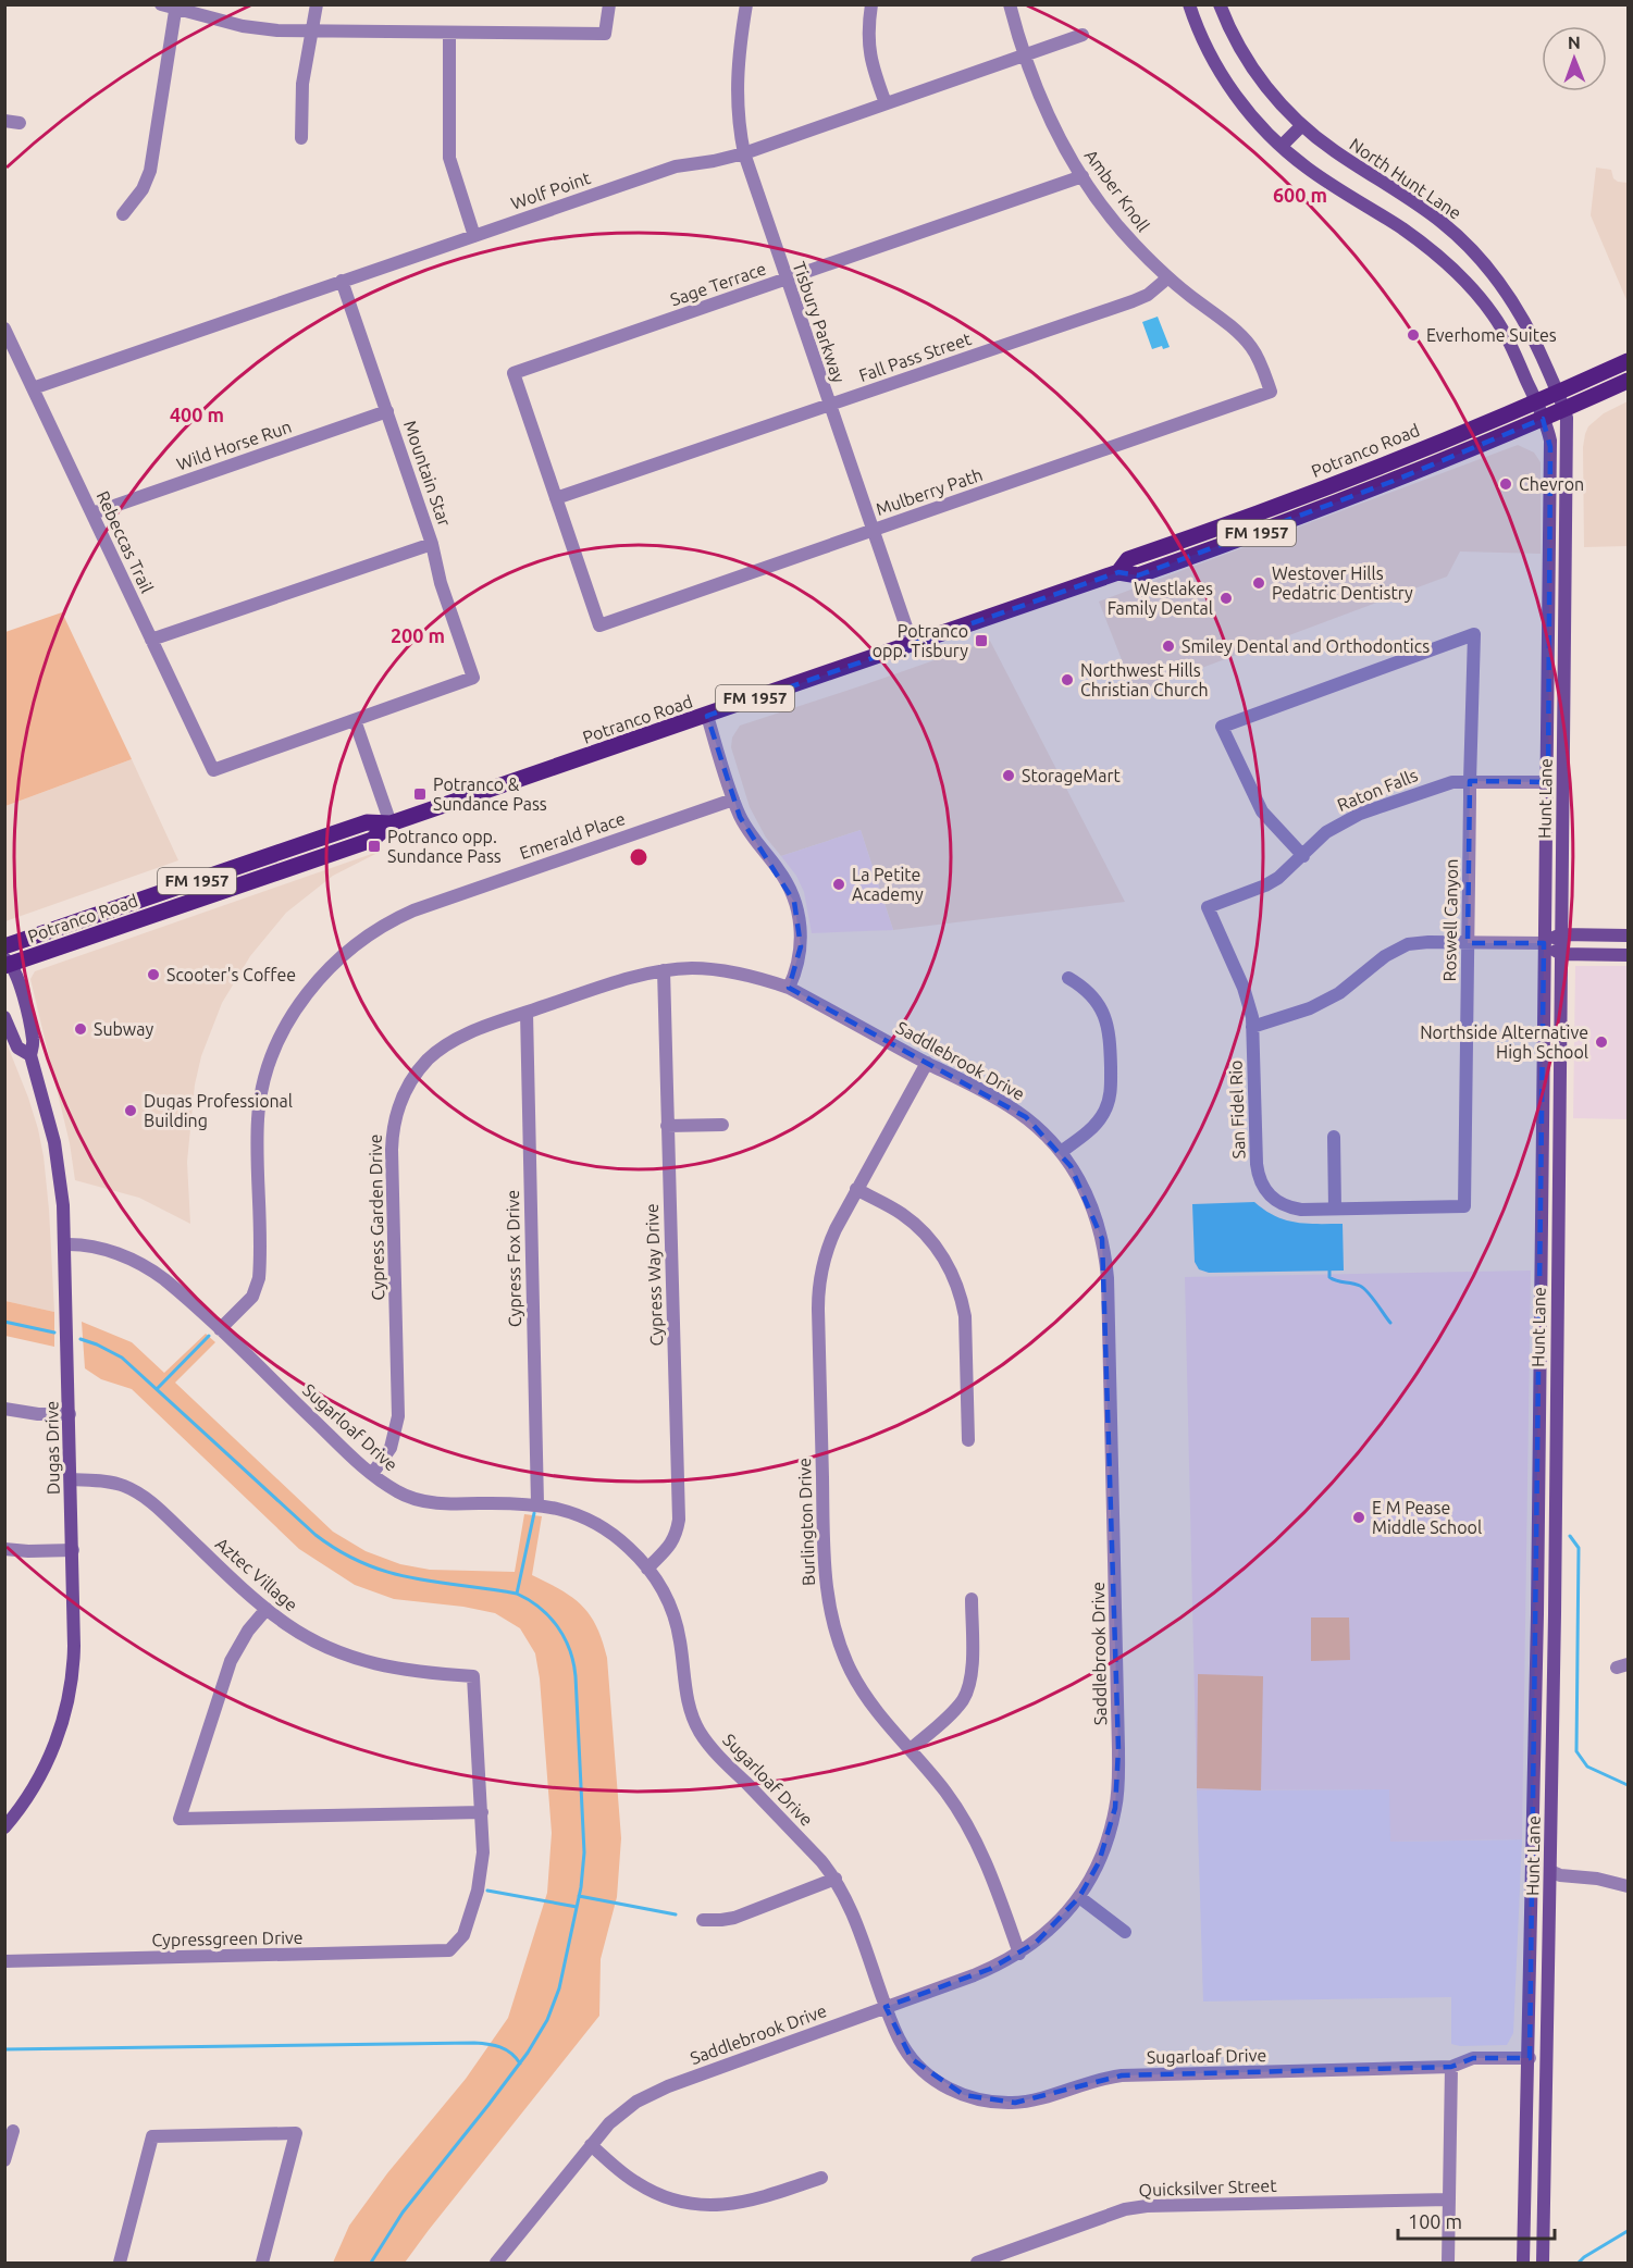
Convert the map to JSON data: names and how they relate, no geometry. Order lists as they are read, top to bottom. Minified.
{"streets":{"main road":["North Hunt Lane","Potranco Road","FM 1957","Hunt Lane","Dugas Drive"],"street":["Wolf Point","Amber Knoll","Sage Terrace","Tisbury Parkway","Fall Pass Street","Wild Horse Run","Mountain Star","Mulberry Path","Rebeccas Trail","Raton Falls","Emerald Place","Roswell Canyon","Saddlebrook Drive","San Fidel Rio","Cypress Garden Drive","Cypress Fox Drive","Cypress Way Drive","Sugarloaf Drive","Burlington Drive","Aztec Village","Cypressgreen Drive","Quicksilver Street"]},"crossings":[["North Hunt Lane","Potranco Road"],["North Hunt Lane","Hunt Lane"],["Wolf Point","Amber Knoll"],["Wolf Point","Tisbury Parkway"],["Wolf Point","Mountain Star"],["Wolf Point","Rebeccas Trail"],["Amber Knoll","Sage Terrace"],["Amber Knoll","Fall Pass Street"],["Amber Knoll","Mulberry Path"],["Sage Terrace","Tisbury Parkway"],["Sage Terrace","Fall Pass Street"],["Sage Terrace","Mulberry Path"],["Tisbury Parkway","Fall Pass Street"],["Tisbury Parkway","Potranco Road"],["Tisbury Parkway","Mulberry Path"],["Fall Pass Street","Mulberry Path"],["Wild Horse Run","Mountain Star"],["Wild Horse Run","Rebeccas Trail"],["Potranco Road","Hunt Lane"],["Potranco Road","Dugas Drive"],["Mountain Star","Rebeccas Trail"],["Raton Falls","Hunt Lane"],["Raton Falls","Roswell Canyon"],["Raton Falls","San Fidel Rio"],["Hunt Lane","Sugarloaf Drive"],["Emerald Place","Sugarloaf Drive"],["Roswell Canyon","San Fidel Rio"],["Saddlebrook Drive","Cypress Garden Drive"],["Saddlebrook Drive","Cypress Way Drive"],["Saddlebrook Drive","Sugarloaf Drive"],["Saddlebrook Drive","Burlington Drive"],["Cypress Garden Drive","Cypress Fox Drive"],["Cypress Garden Drive","Cypress Way Drive"],["Cypress Garden Drive","Sugarloaf Drive"],["Cypress Fox Drive","Sugarloaf Drive"],["Cypress Way Drive","Sugarloaf Drive"],["Sugarloaf Drive","Dugas Drive"],["Dugas Drive","Aztec Village"],["Aztec Village","Cypressgreen Drive"]],"places":{"other":["Everhome Suites","Chevron","Westover Hills Pedatric Dentistry","Westlakes Family Dental","Smiley Dental and Orthodontics","Northwest Hills Christian Church","StorageMart","La Petite Academy","Scooter's Coffee","Subway","Northside Alternative High School","Dugas Professional Building","E M Pease Middle School"],"transit":["Potranco opp. Tisbury","Potranco & Sundance Pass","Potranco opp. Sundance Pass"]},"scale_bar":"100 m","north":"top","rings":["600 m","400 m","200 m"]}
